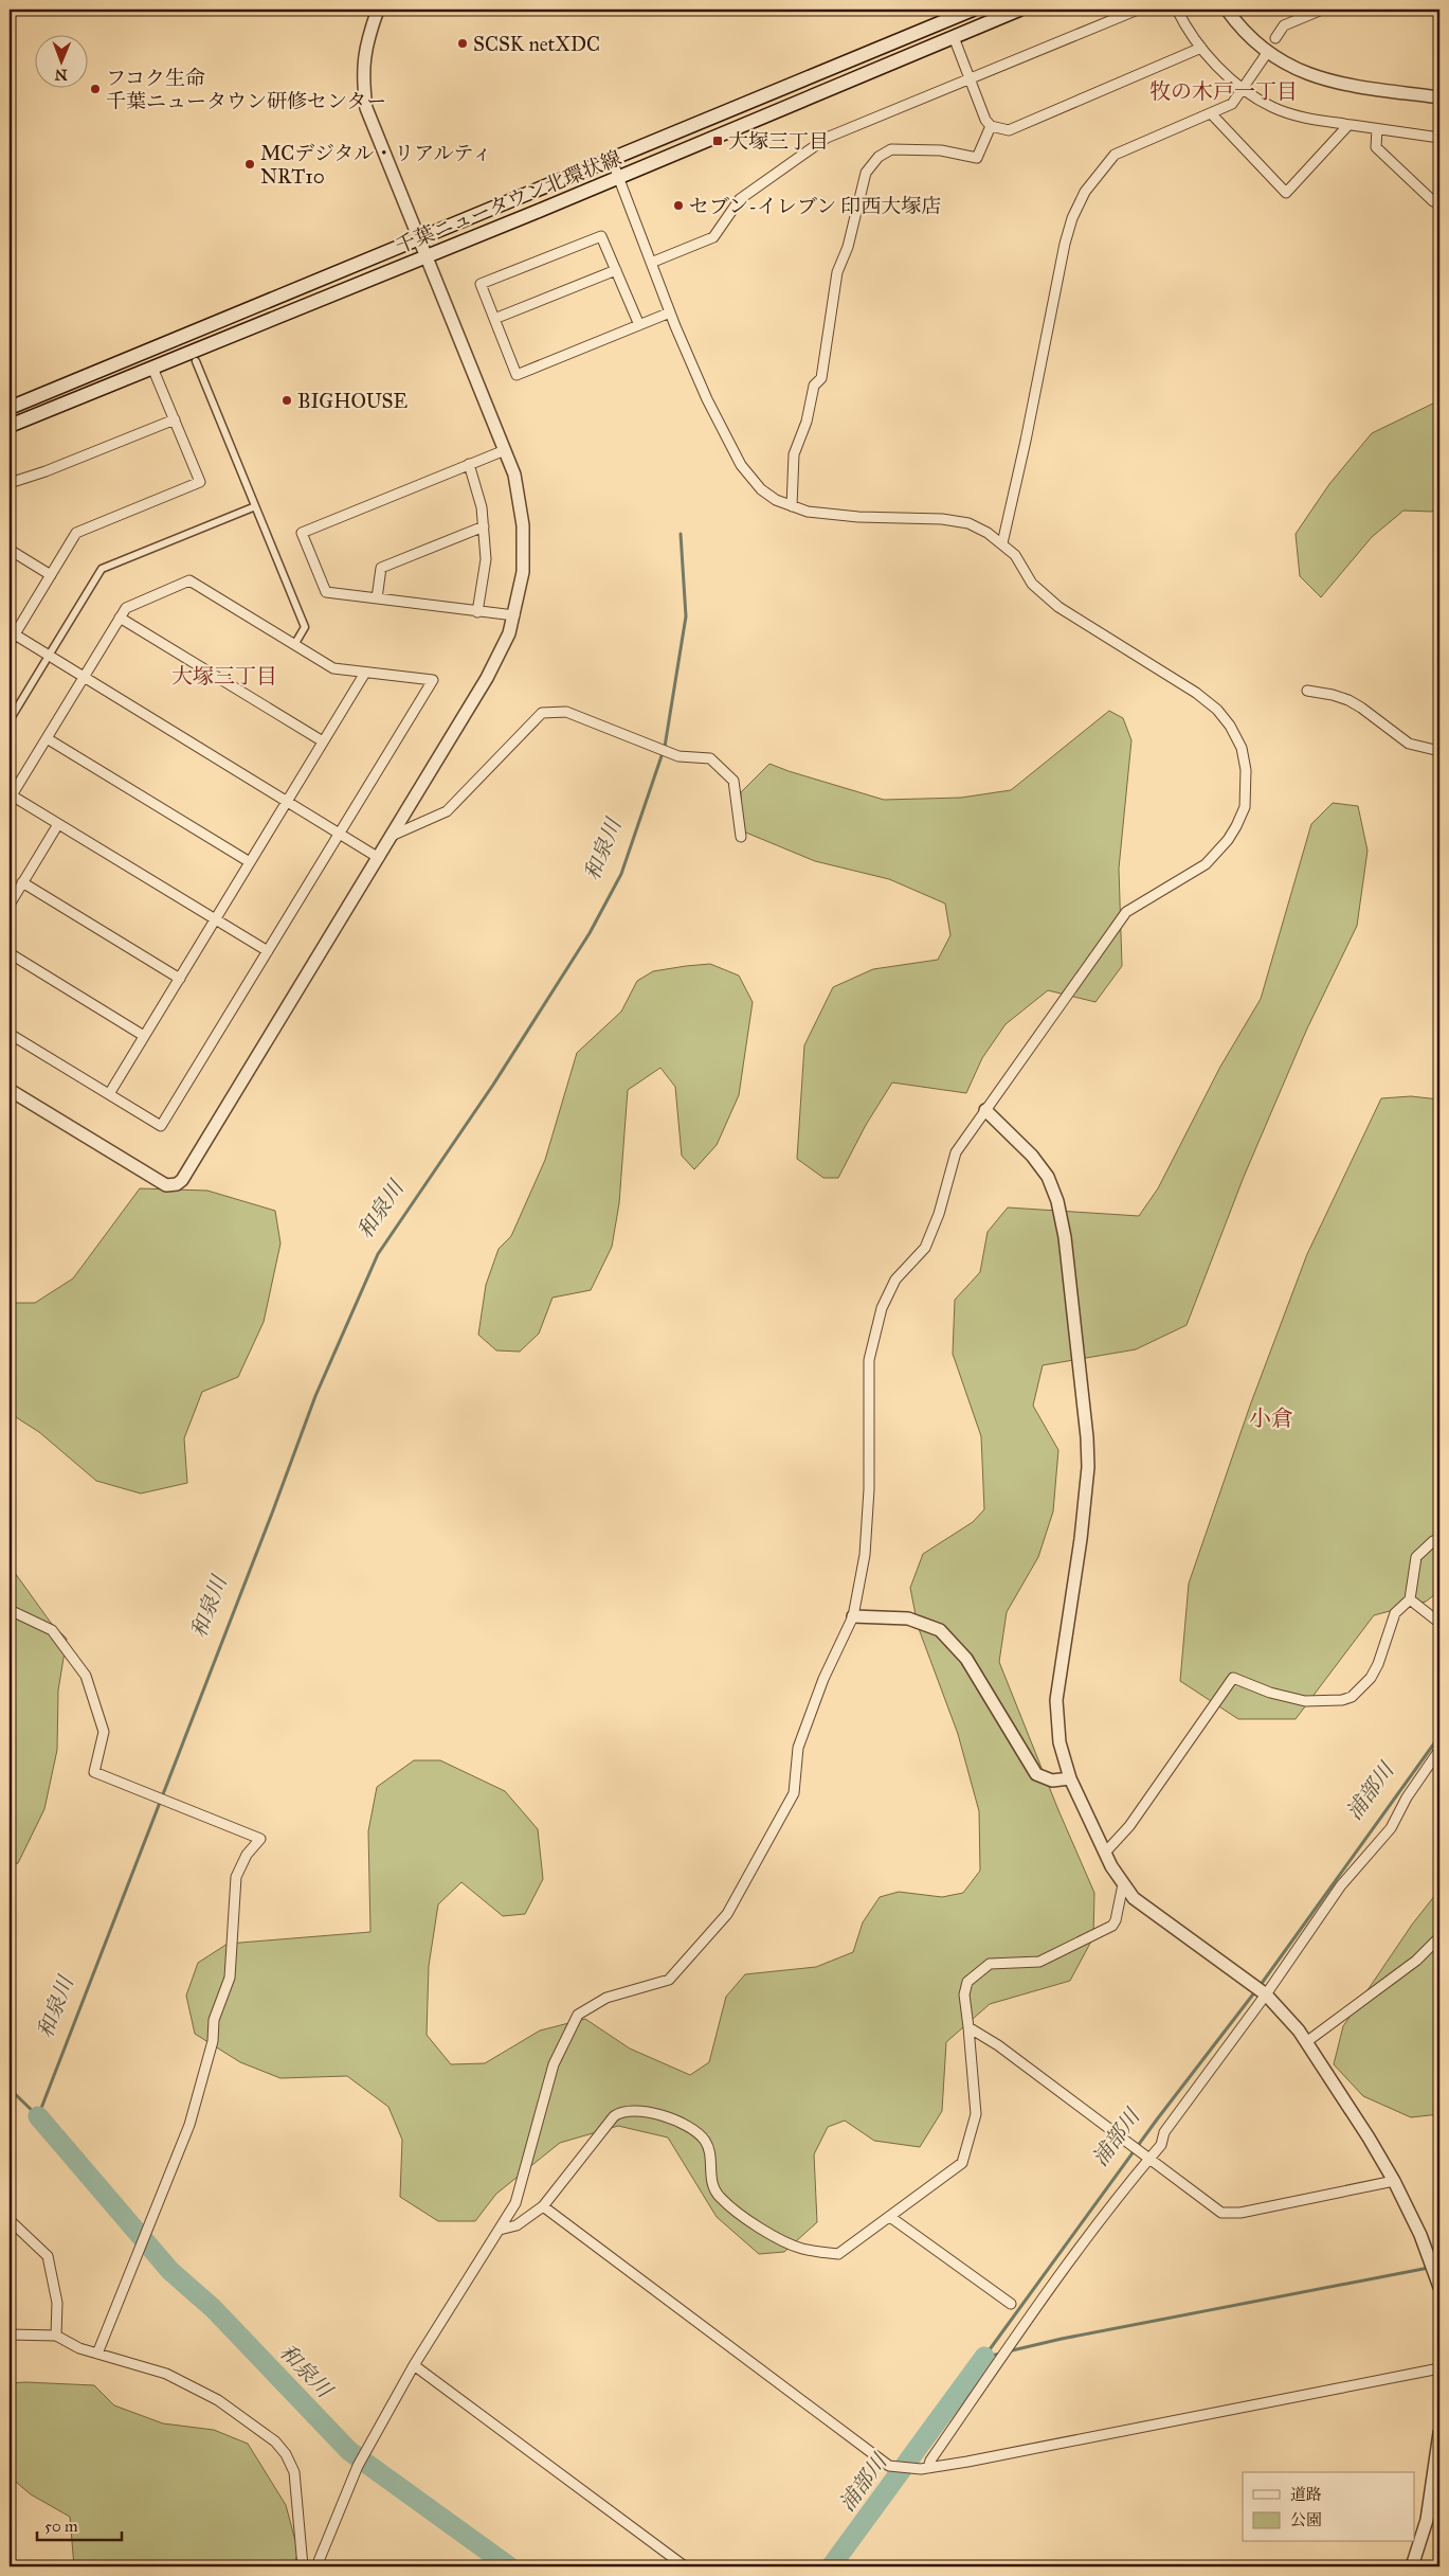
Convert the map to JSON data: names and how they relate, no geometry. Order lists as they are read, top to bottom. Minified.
{"streets":{"main road":["千葉ニュータウン北環状線"]},"districts":["牧の木戸一丁目","大塚三丁目","小倉"],"water":["和泉川","浦部川"],"places":{"other":["SCSK netXDC","フコク生命 千葉ニュータウン研修センター","MCデジタル・リアルティ NRT10","セブン-イレブン 印西大塚店","BIGHOUSE"],"transit":["大塚三丁目"]},"legend":["道路","公園"],"scale_bar":"50 m","north":"bottom"}
